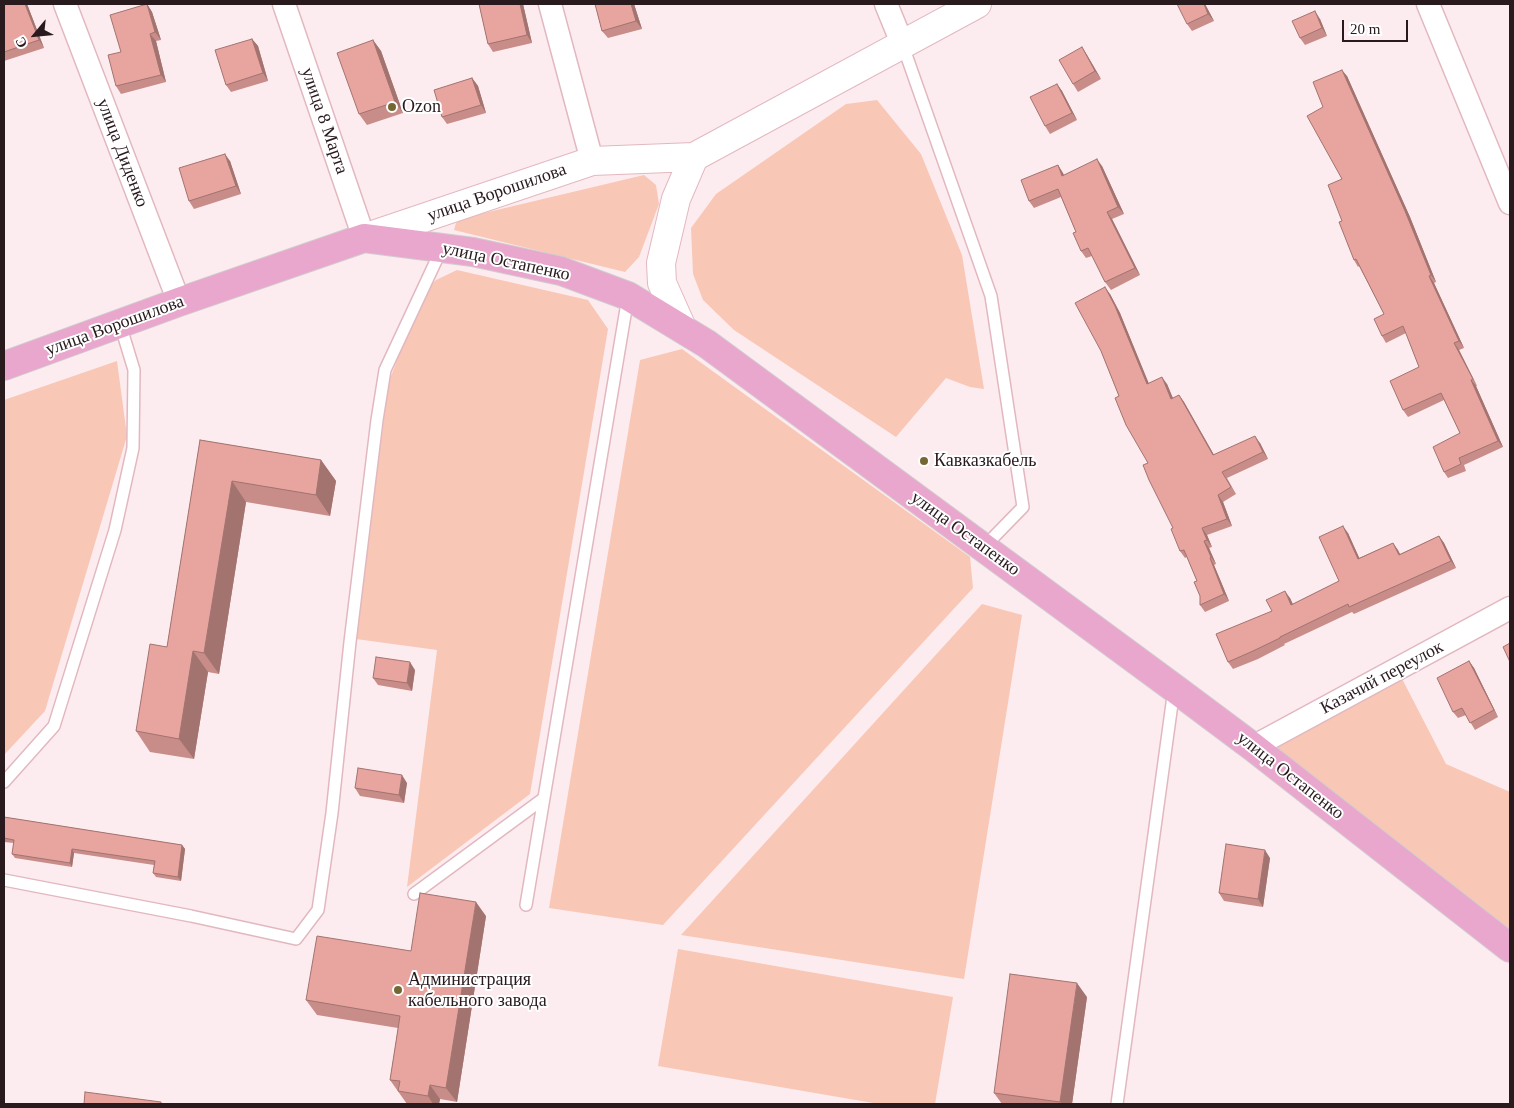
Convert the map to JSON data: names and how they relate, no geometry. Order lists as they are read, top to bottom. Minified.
{"streets":{"main road":["улица Ворошилова","улица Остапенко"],"street":["улица 8 Марта","улица Диденко","Казачий переулок"]},"crossings":[["улица 8 Марта","улица Ворошилова"],["улица 8 Марта","улица Остапенко"],["улица Диденко","улица Ворошилова"],["улица Ворошилова","улица Остапенко"],["улица Остапенко","Казачий переулок"]],"places":["Ozon","Кавказкабель","Администрация кабельного завода"],"scale_bar":"20 m","north":"bottom left"}
